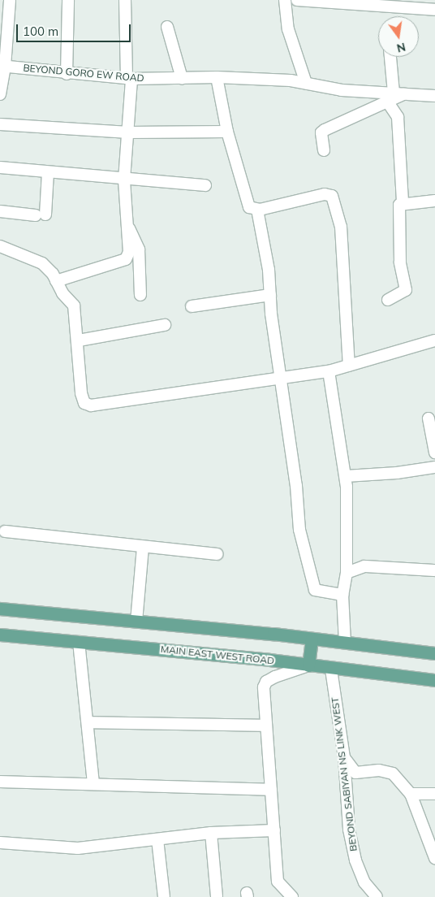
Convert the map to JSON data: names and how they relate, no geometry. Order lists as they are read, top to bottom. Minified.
{"streets":{"main road":["MAIN EAST WEST ROAD"],"street":["BEYOND GORO EW ROAD","BEYOND SABIYAN NS LINK WEST"]},"crossings":[["MAIN EAST WEST ROAD","BEYOND SABIYAN NS LINK WEST"]],"scale_bar":"100 m","north":"bottom"}
